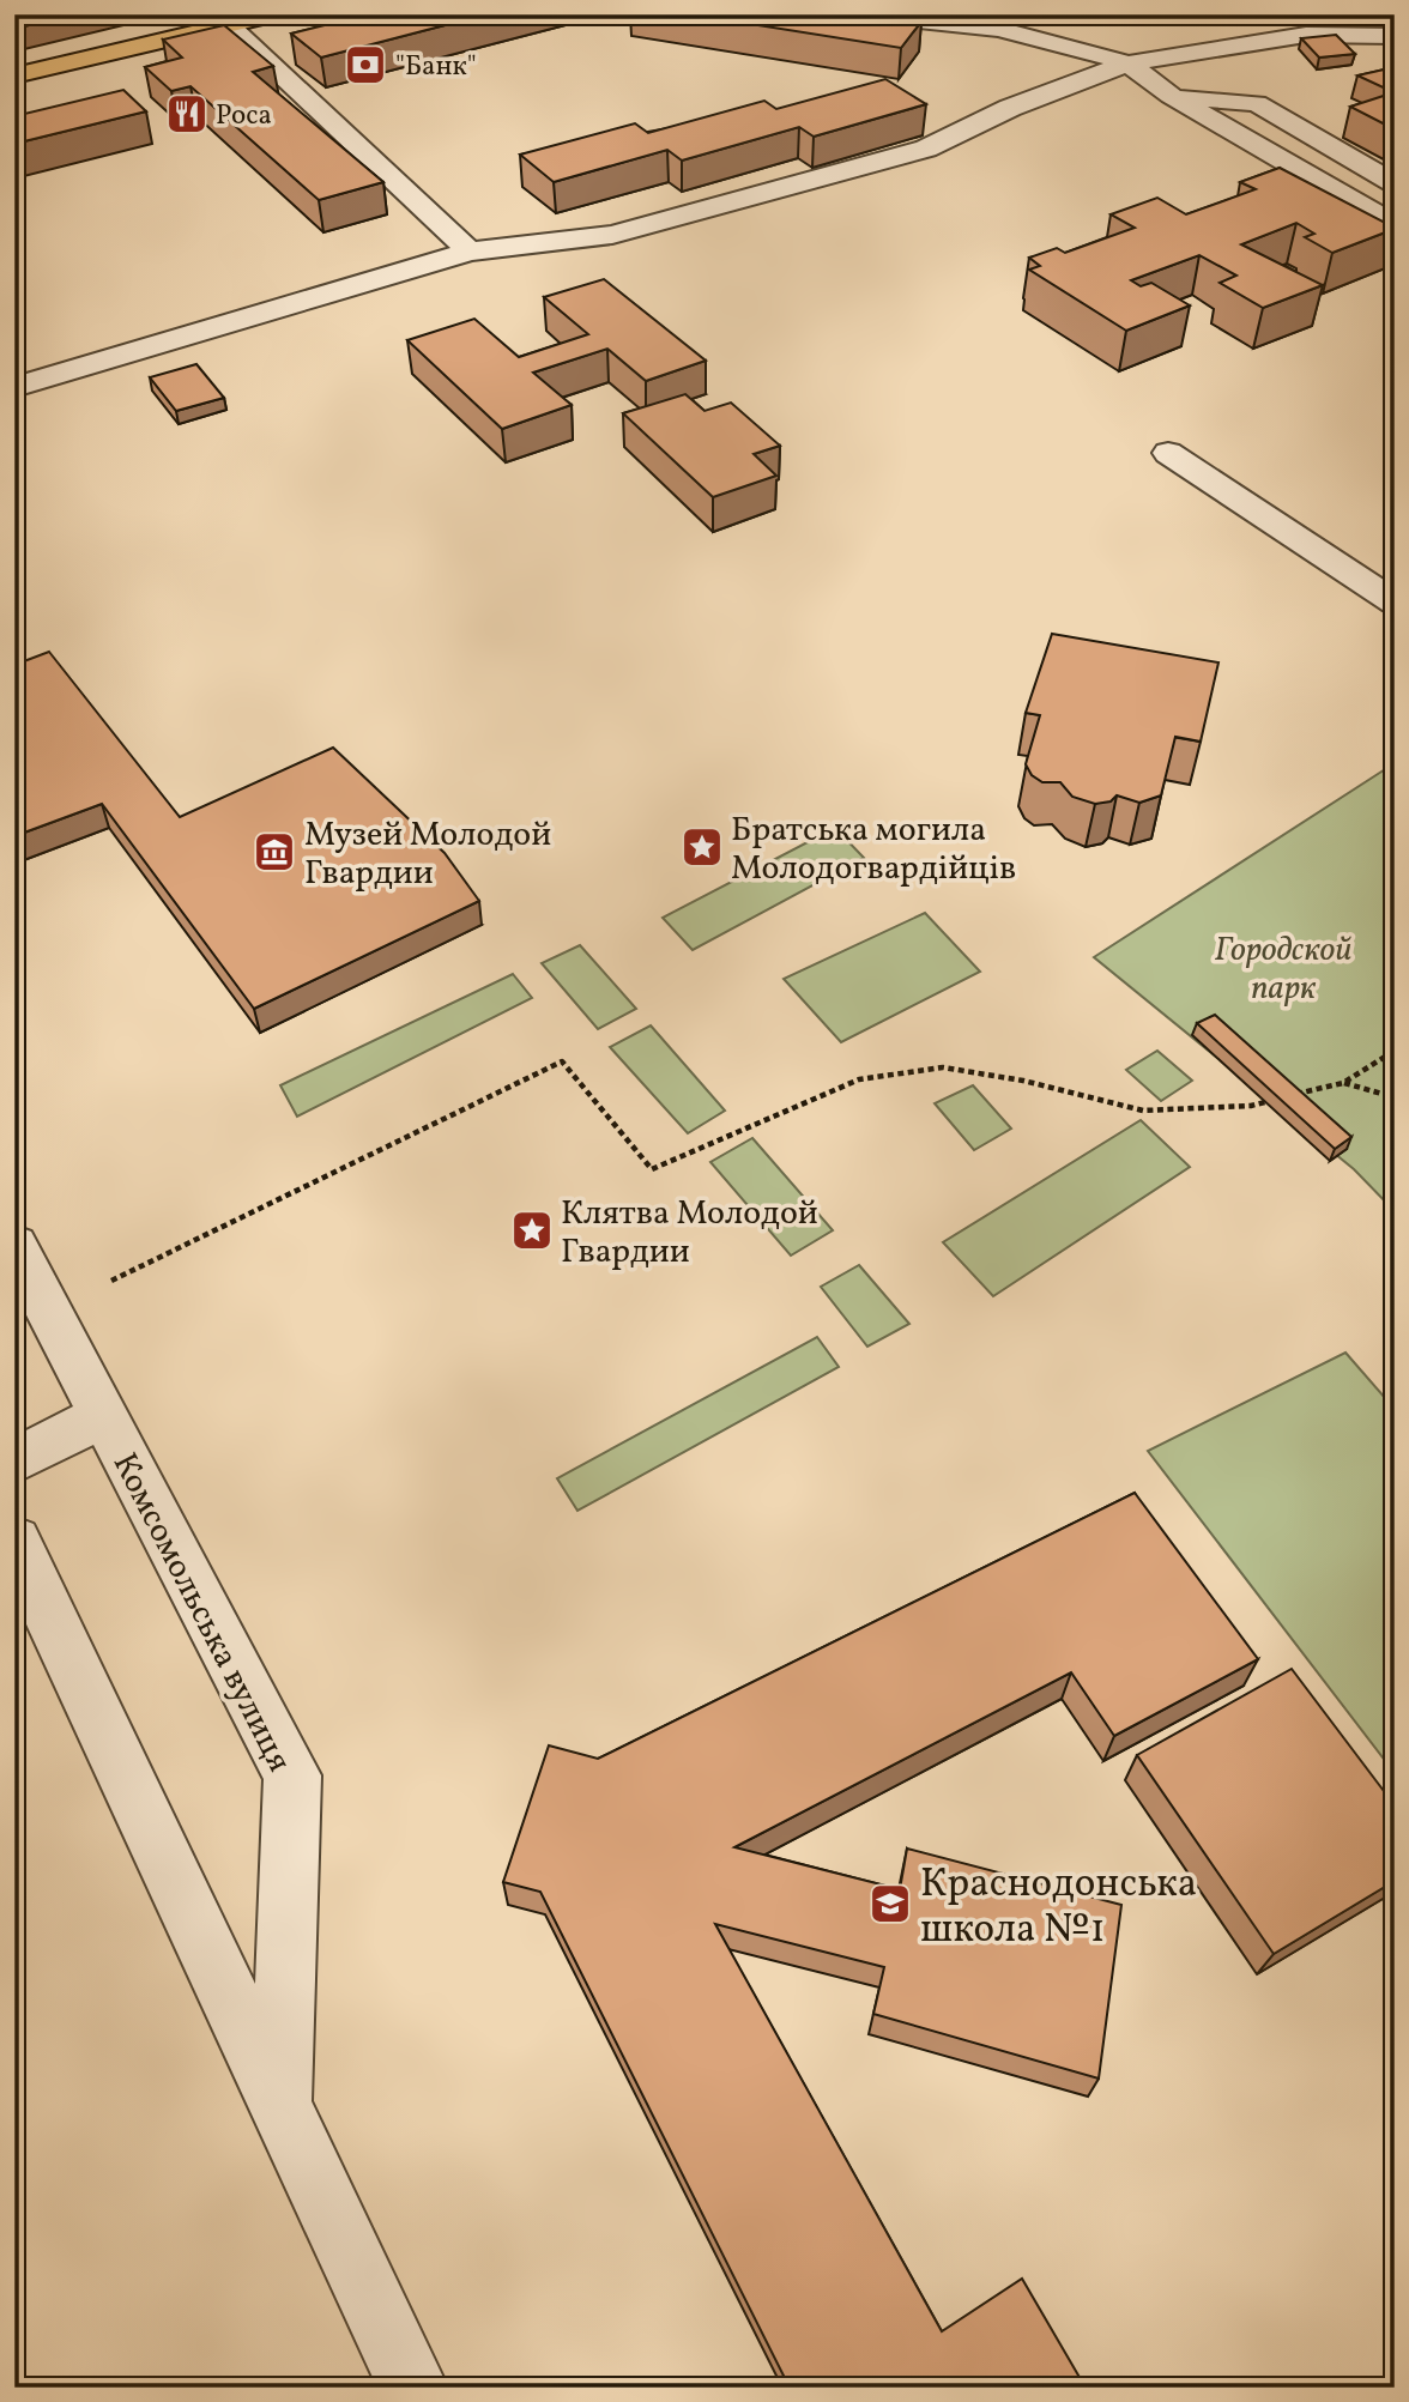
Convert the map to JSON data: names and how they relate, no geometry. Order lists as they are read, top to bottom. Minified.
{"streets":{"street":["Комсомольська вулиця"]},"parks":["Городской парк"],"places":{"bank":["\"Банк\""],"restaurant":["Роса"],"place":["Братська могила Молодогвардійців","Клятва Молодой Гвардии"],"museum":["Музей Молодой Гвардии"],"school or university":["Краснодонська школа №1"]}}
